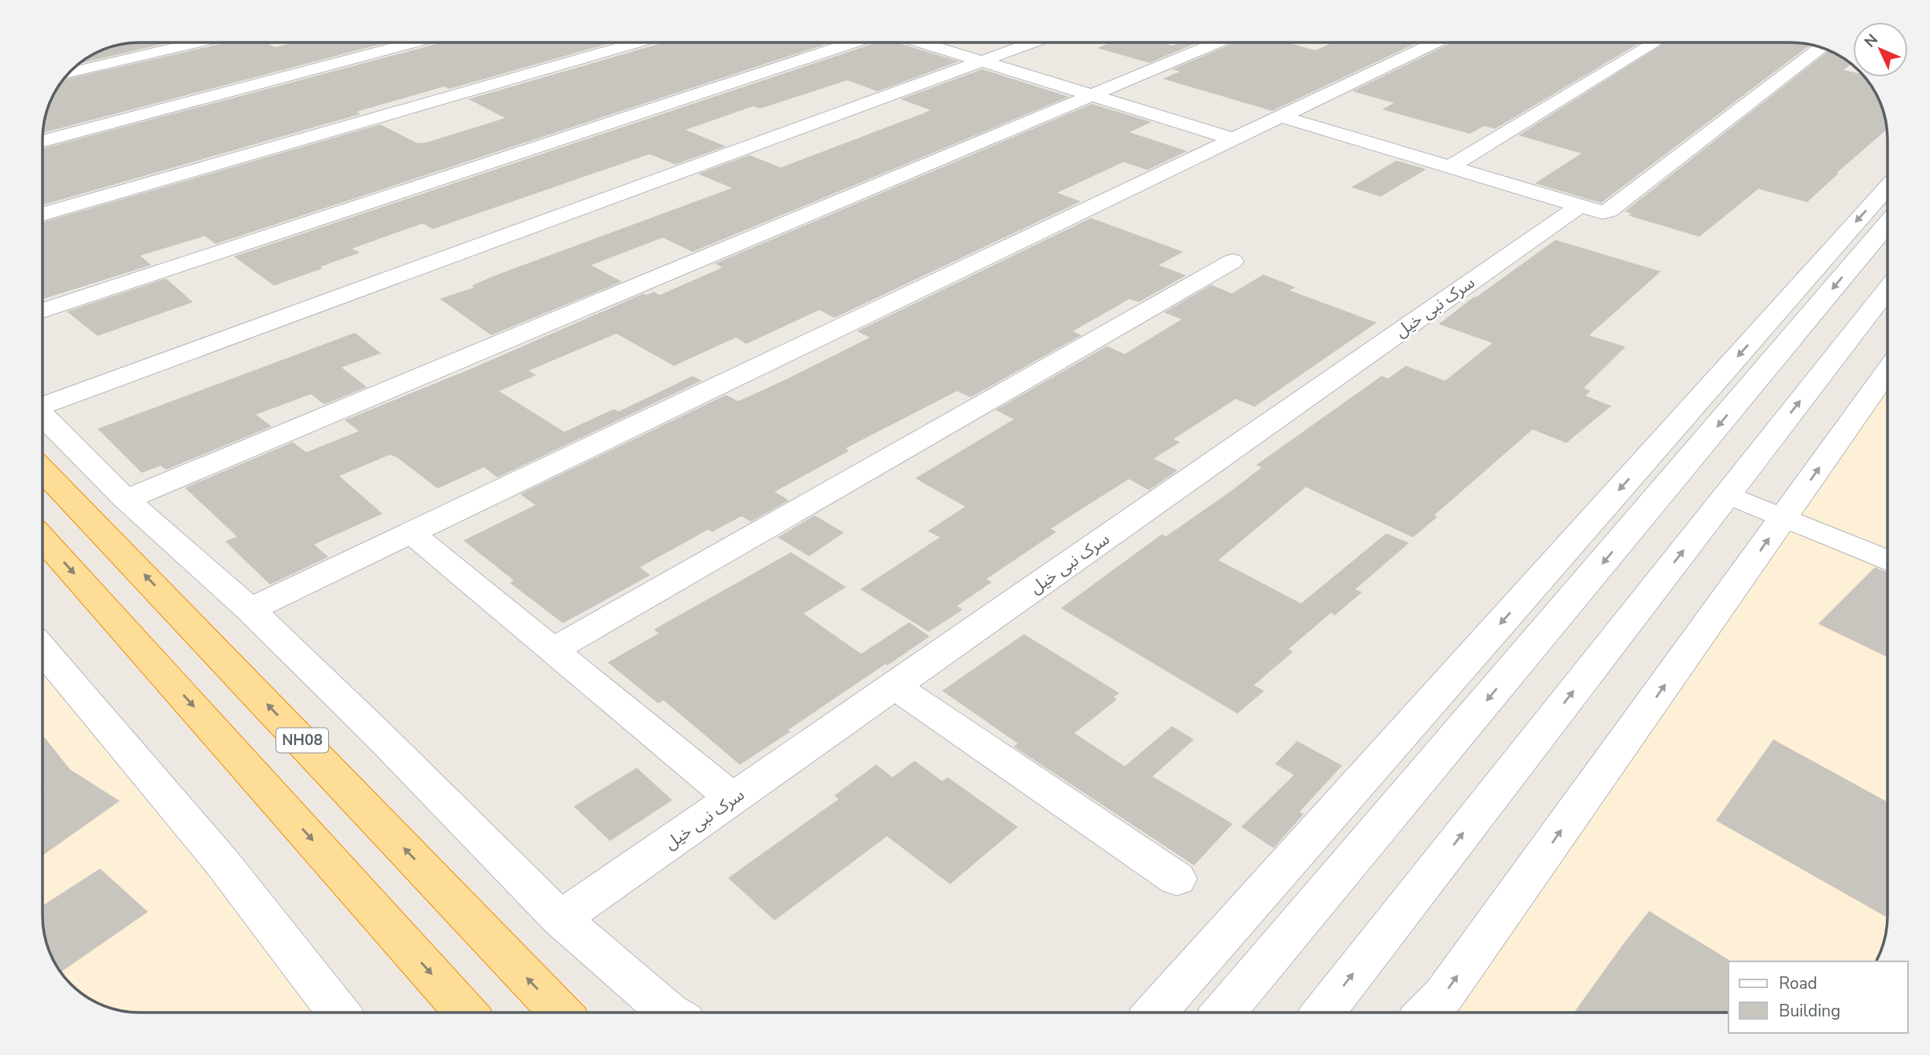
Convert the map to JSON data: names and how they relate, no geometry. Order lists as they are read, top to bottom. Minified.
{"streets":{"highway":["NH08"],"street":["سرک نبی خیل"]},"legend":["Road","Building"],"north":"top left"}
